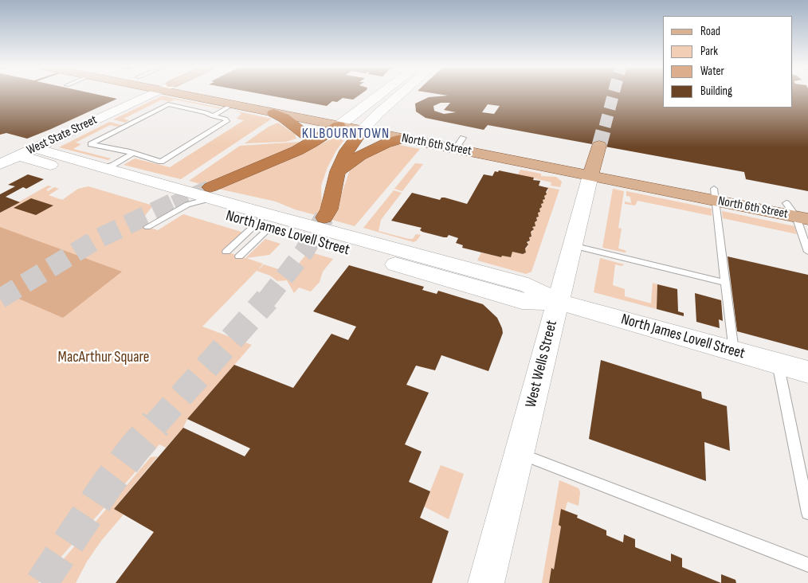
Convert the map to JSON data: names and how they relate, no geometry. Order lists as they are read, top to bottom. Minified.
{"streets":{"main road":["North 6th Street","West Wells Street"],"street":["West State Street","North James Lovell Street"]},"crossings":[["West State Street","North James Lovell Street"],["North 6th Street","West Wells Street"],["North James Lovell Street","West Wells Street"]],"districts":["KILBOURNTOWN"],"parks":["MacArthur Square"],"legend":["Road","Park","Water","Building"]}
